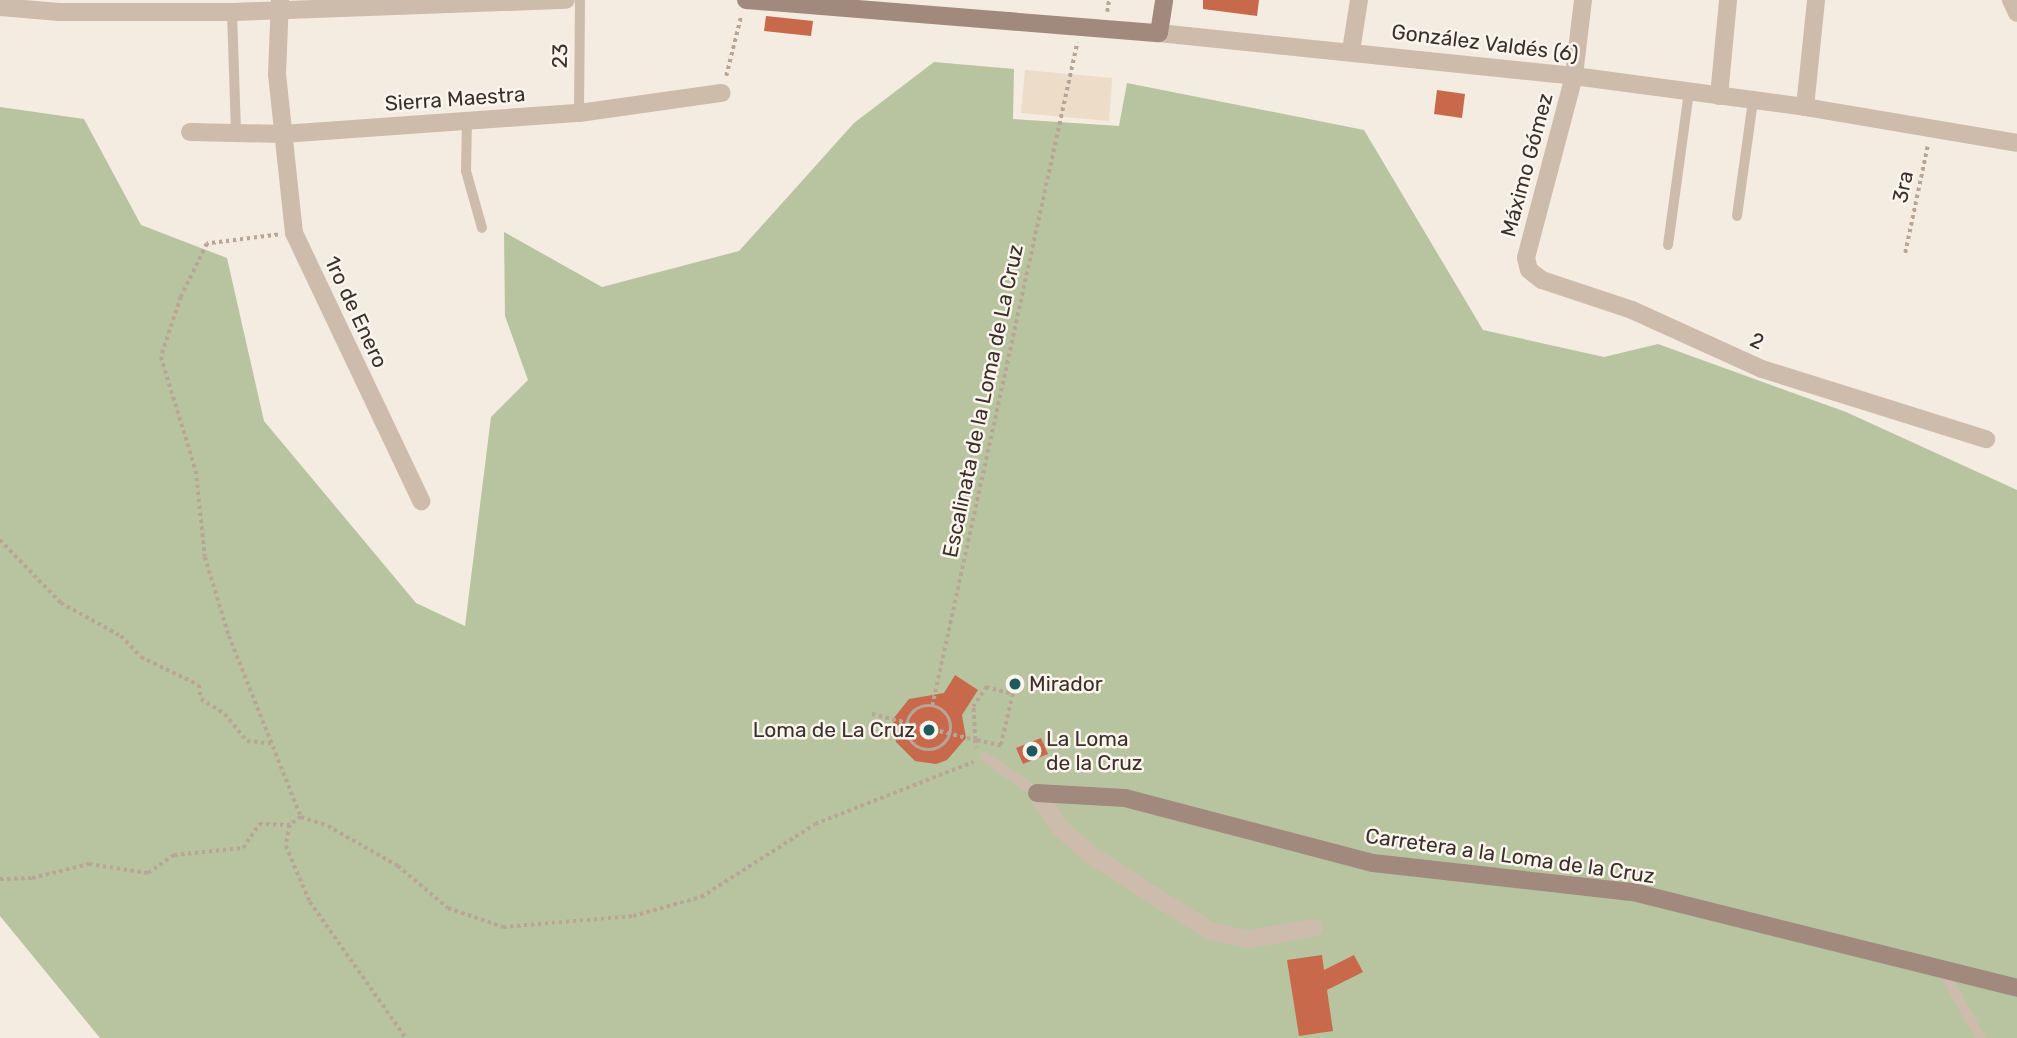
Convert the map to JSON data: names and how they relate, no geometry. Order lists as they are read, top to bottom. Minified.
{"streets":{"street":["González Valdés (6)","Sierra Maestra","Máximo Gómez","1ro de Enero","2","Carretera a la Loma de la Cruz"],"lane":["23"],"path":["3ra","Escalinata de la Loma de La Cruz"]},"crossings":[["González Valdés (6)","Máximo Gómez"],["González Valdés (6)","3ra"],["23","Sierra Maestra"],["Sierra Maestra","1ro de Enero"],["Máximo Gómez","2"]],"places":["Mirador","Loma de La Cruz","La Loma de la Cruz"]}
